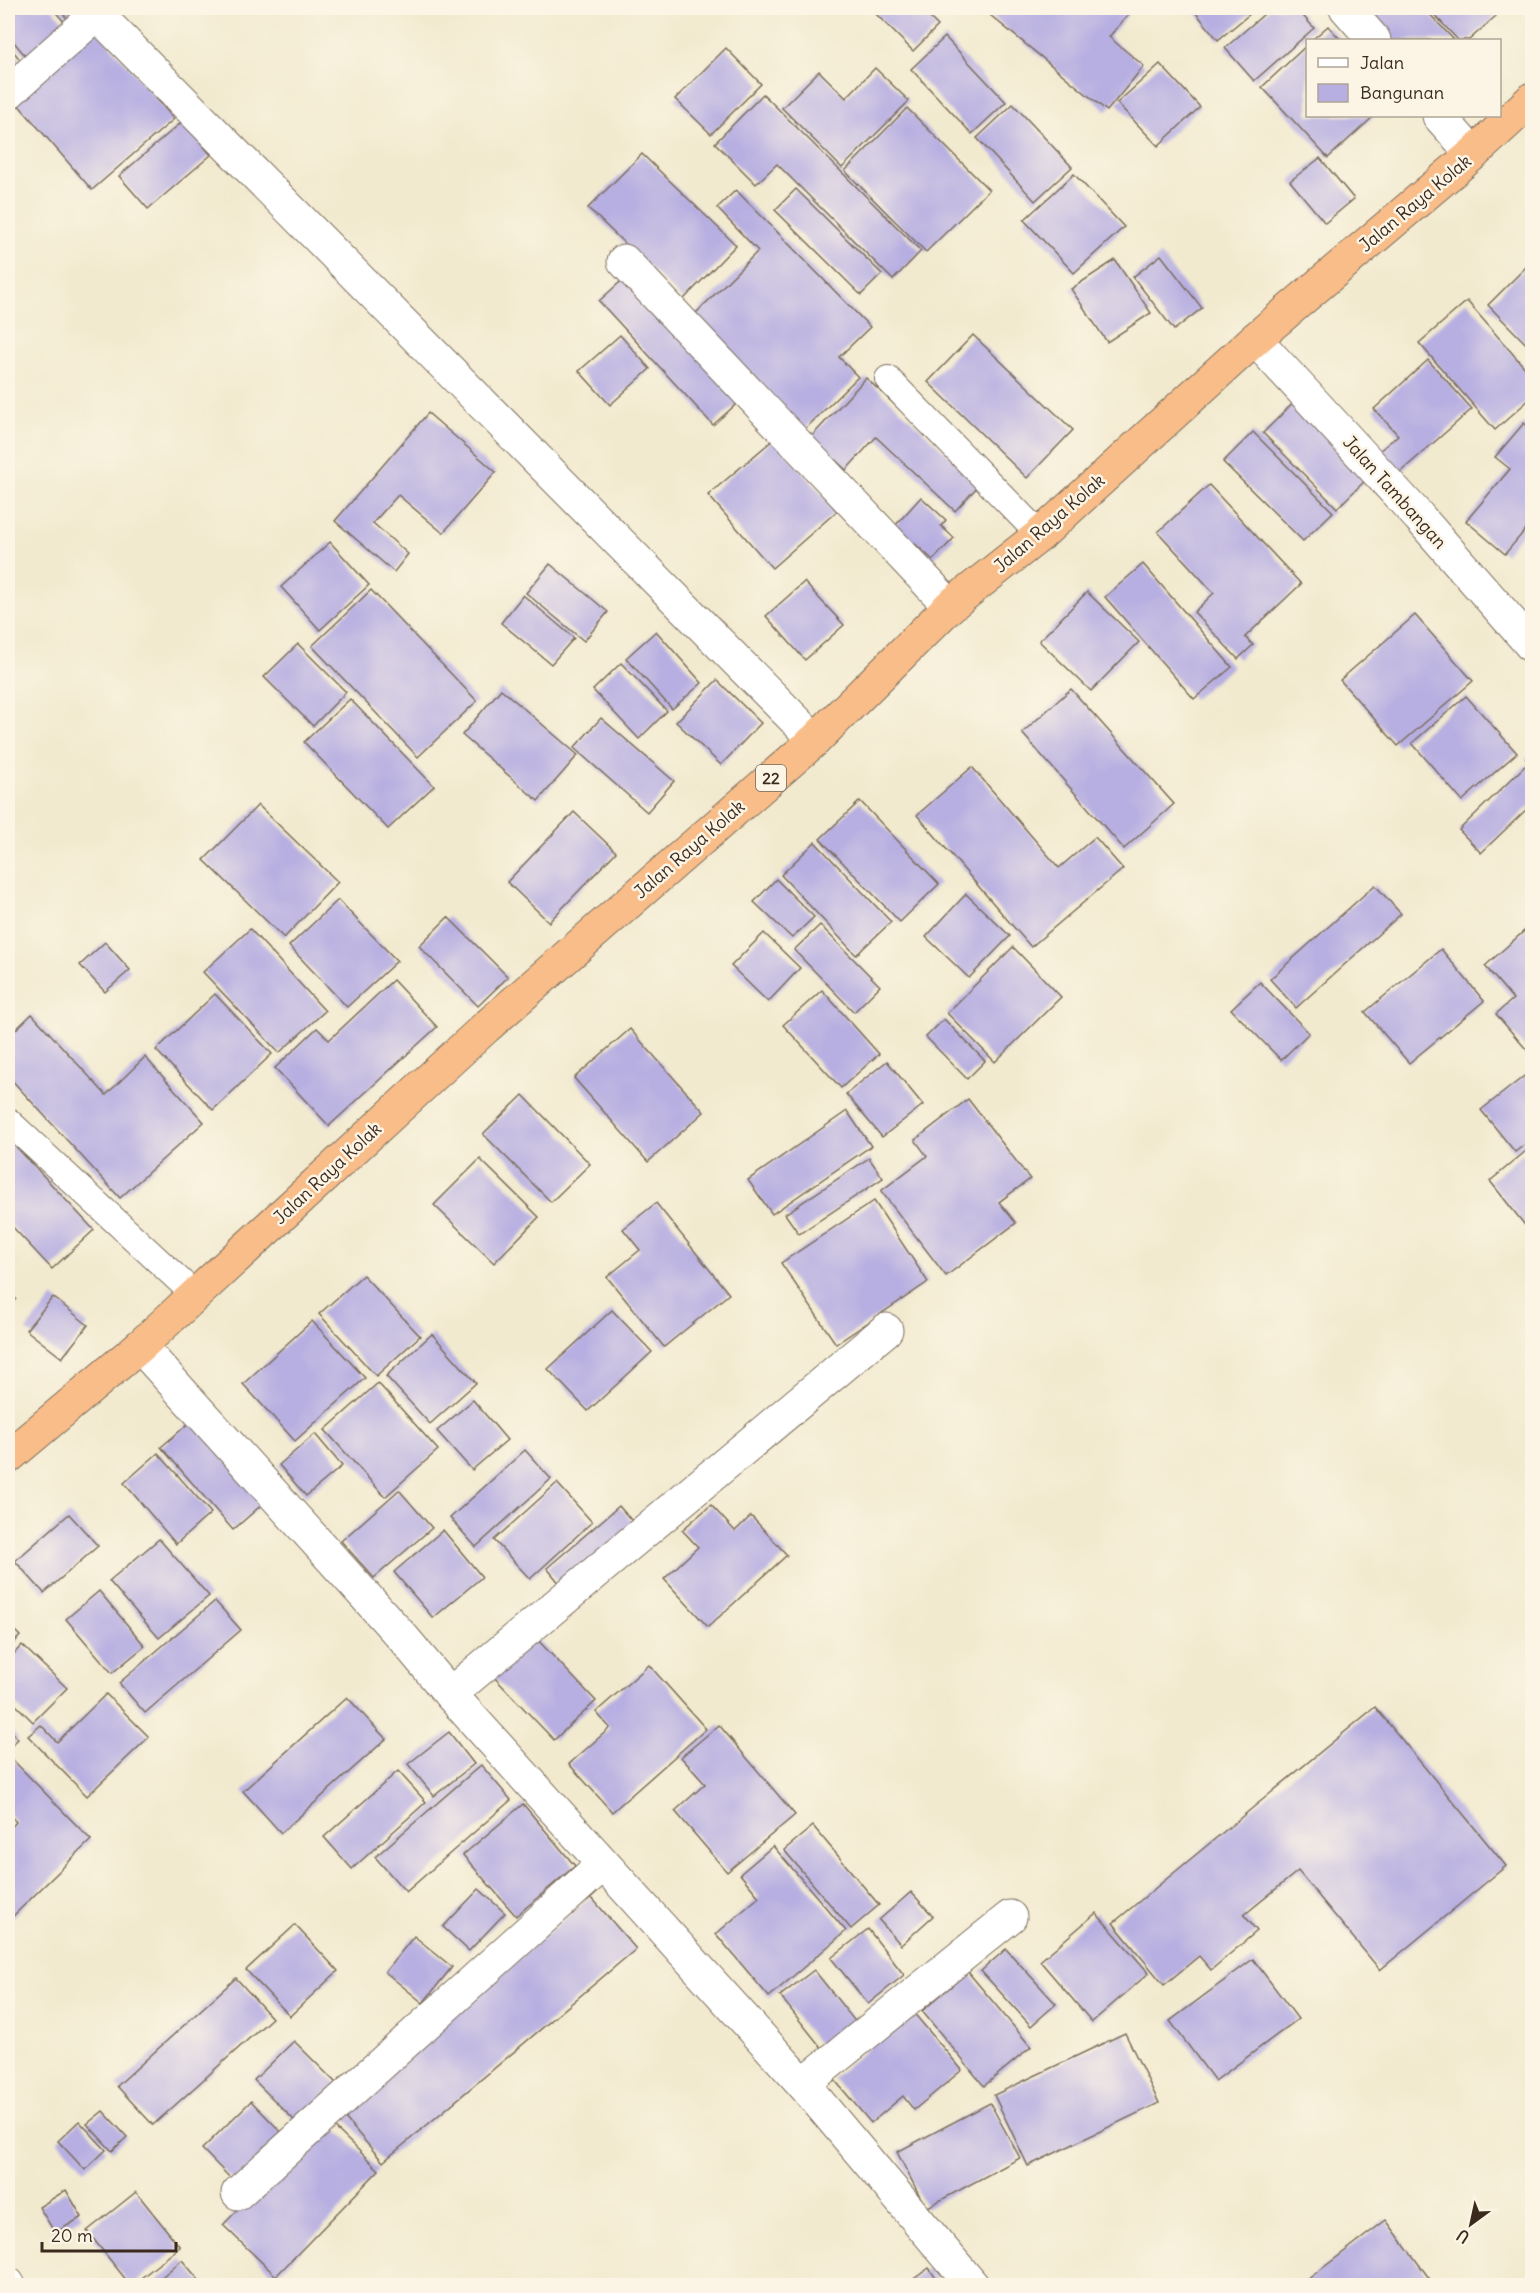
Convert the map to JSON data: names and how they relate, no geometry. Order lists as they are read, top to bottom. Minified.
{"streets":{"highway":["Jalan Raya Kolak","22"],"street":["Jalan Tambangan"]},"crossings":[["Jalan Raya Kolak","Jalan Tambangan"]],"legend":["Jalan","Bangunan"],"scale_bar":"20 m","north":"bottom left"}
